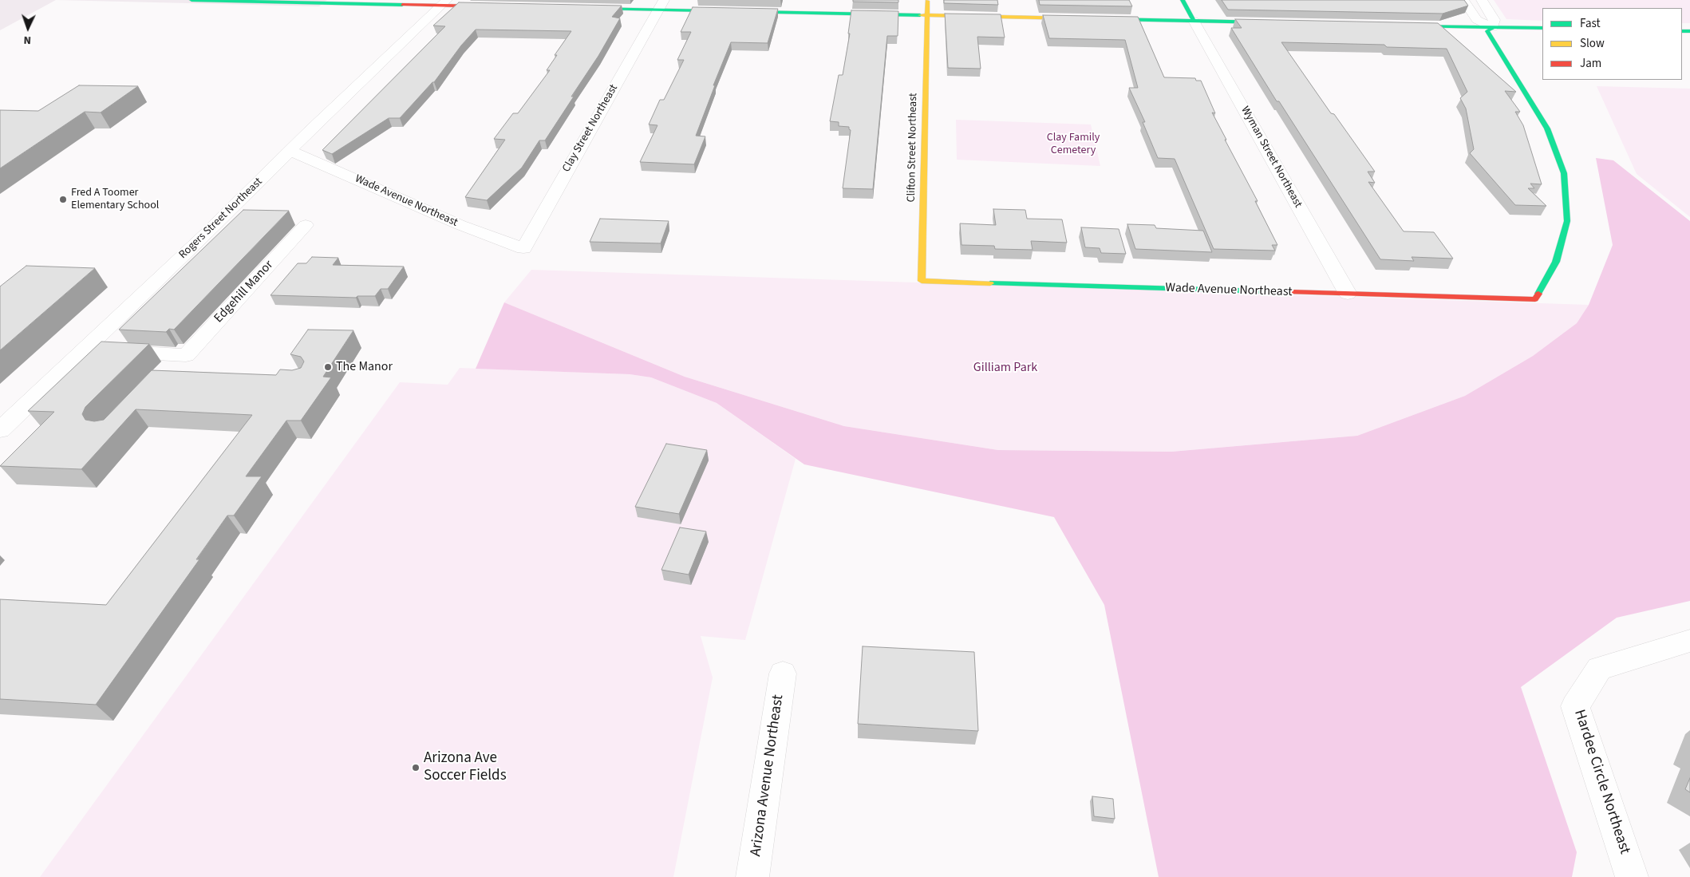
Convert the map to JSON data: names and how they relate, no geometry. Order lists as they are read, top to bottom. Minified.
{"streets":{"street":["Clay Street Northeast","Clifton Street Northeast","Wyman Street Northeast","Wade Avenue Northeast","Rogers Street Northeast","Edgehill Manor","Arizona Avenue Northeast","Hardee Circle Northeast"]},"crossings":[["Clay Street Northeast","Wade Avenue Northeast"],["Clifton Street Northeast","Wade Avenue Northeast"],["Wyman Street Northeast","Wade Avenue Northeast"],["Wade Avenue Northeast","Rogers Street Northeast"]],"parks":["Clay Family Cemetery","Gilliam Park"],"places":["Fred A Toomer Elementary School","The Manor","Arizona Ave Soccer Fields"],"legend":["Fast","Slow","Jam"],"north":"bottom"}
